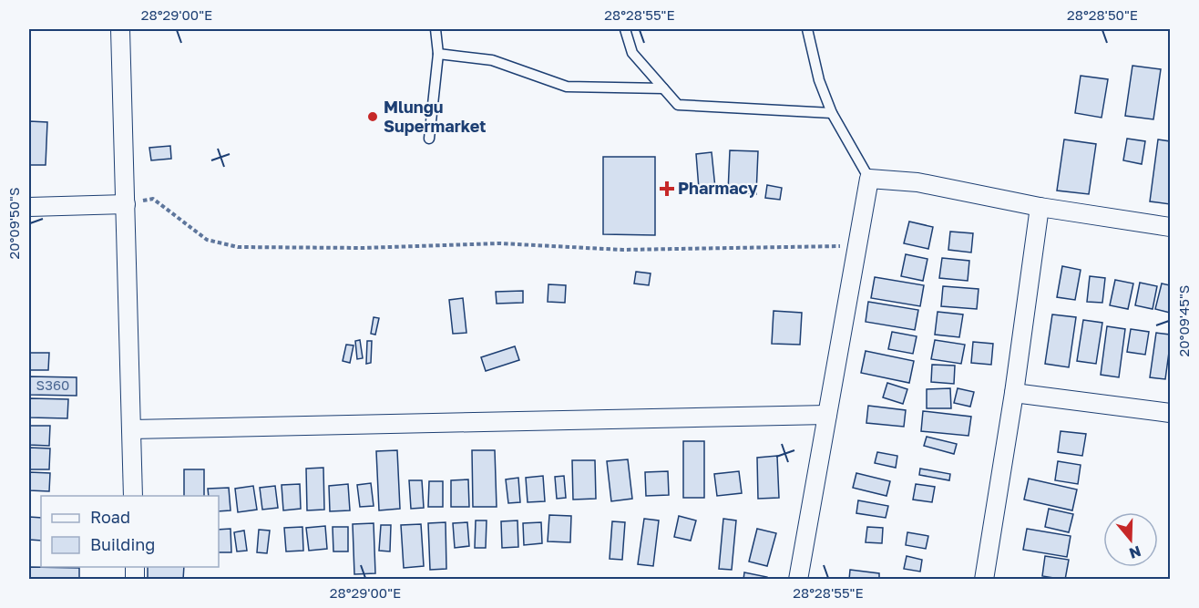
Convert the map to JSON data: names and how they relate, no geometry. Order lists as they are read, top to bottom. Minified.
{"places":{"other":["Mlungu Supermarket"],"health":["Pharmacy"]},"house_numbers":["S360"],"legend":["Road","Building"],"north":"bottom","coordinates":["28°29'00\"E","28°28'55\"E","28°28'50\"E","20°09'50\"S","20°09'45\"S"]}
